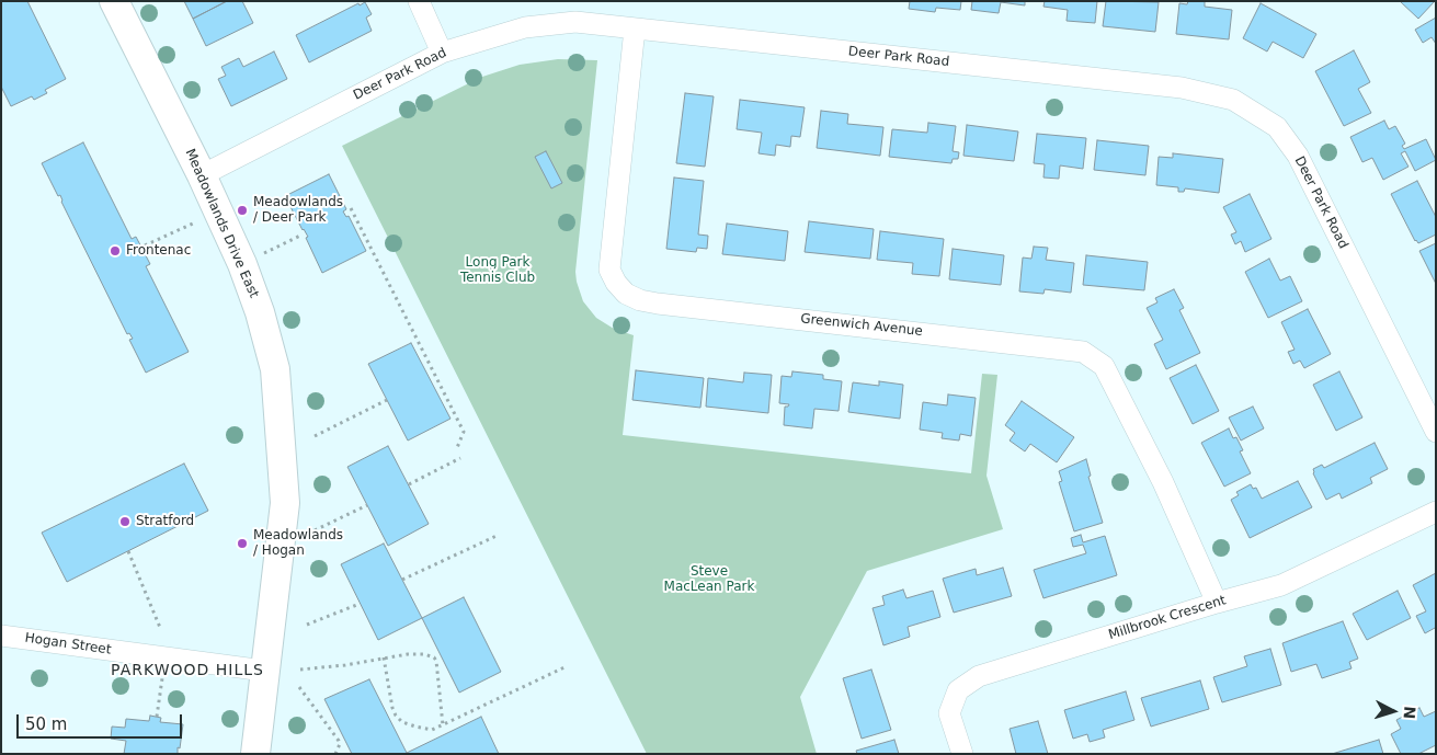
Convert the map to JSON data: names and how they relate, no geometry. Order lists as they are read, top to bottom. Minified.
{"streets":{"main road":["Meadowlands Drive East"],"street":["Deer Park Road","Greenwich Avenue","Millbrook Crescent","Hogan Street"]},"crossings":[["Deer Park Road","Meadowlands Drive East"],["Deer Park Road","Greenwich Avenue"],["Meadowlands Drive East","Hogan Street"],["Greenwich Avenue","Millbrook Crescent"]],"districts":["PARKWOOD HILLS"],"parks":["Long Park Tennis Club","Steve MacLean Park"],"places":["Meadowlands / Deer Park","Frontenac","Stratford","Meadowlands / Hogan"],"scale_bar":"50 m","north":"right"}
